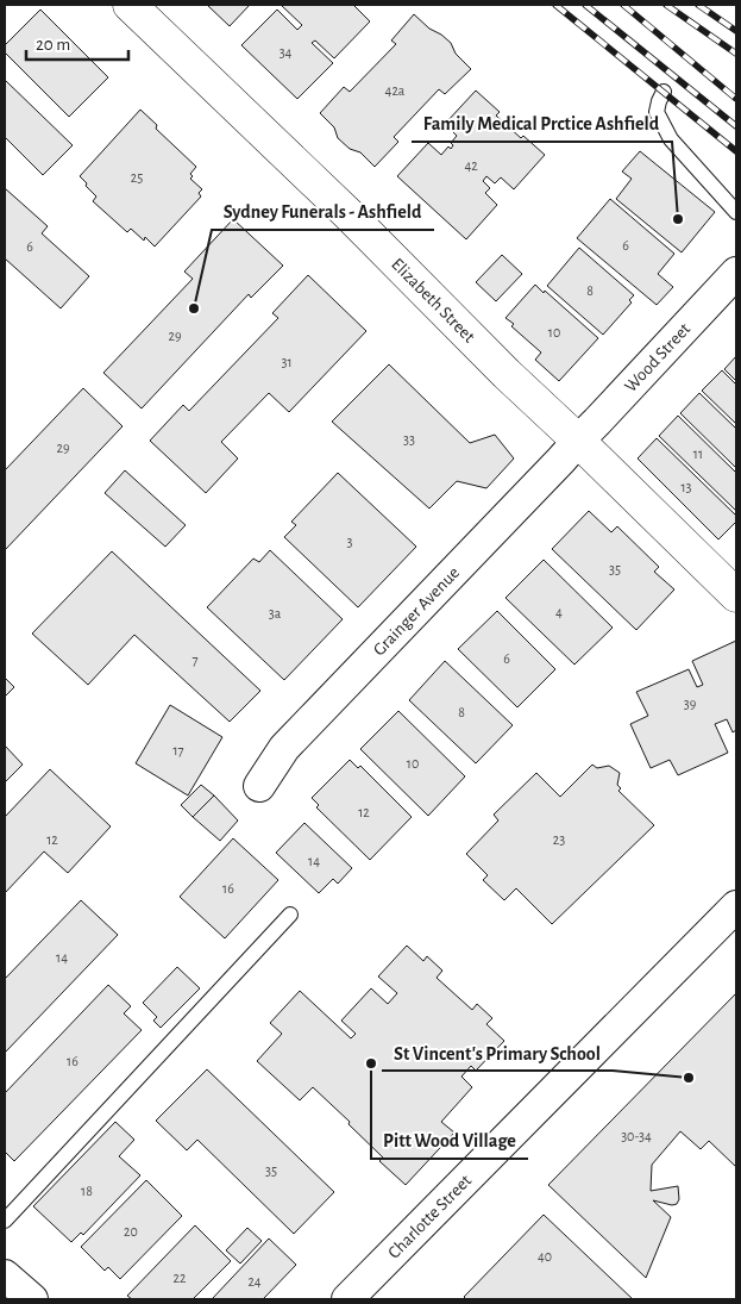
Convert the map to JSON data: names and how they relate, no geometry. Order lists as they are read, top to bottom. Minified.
{"streets":{"main road":["Elizabeth Street"],"street":["Wood Street","Grainger Avenue","Charlotte Street"]},"crossings":[["Elizabeth Street","Wood Street"],["Elizabeth Street","Grainger Avenue"],["Wood Street","Grainger Avenue"]],"places":["Family Medical Prctice Ashfield","Sydney Funerals - Ashfield","Pitt Wood Village","St Vincent's Primary School"],"house_numbers":["34","42a","42","25","6","6","8","10","29","31","33","29","11","13","3","35","4","3a","6","7","39","8","17","10","12","12","23","14","16","14","16","30-34","35","18","20","40","22","24"],"scale_bar":"20 m"}
